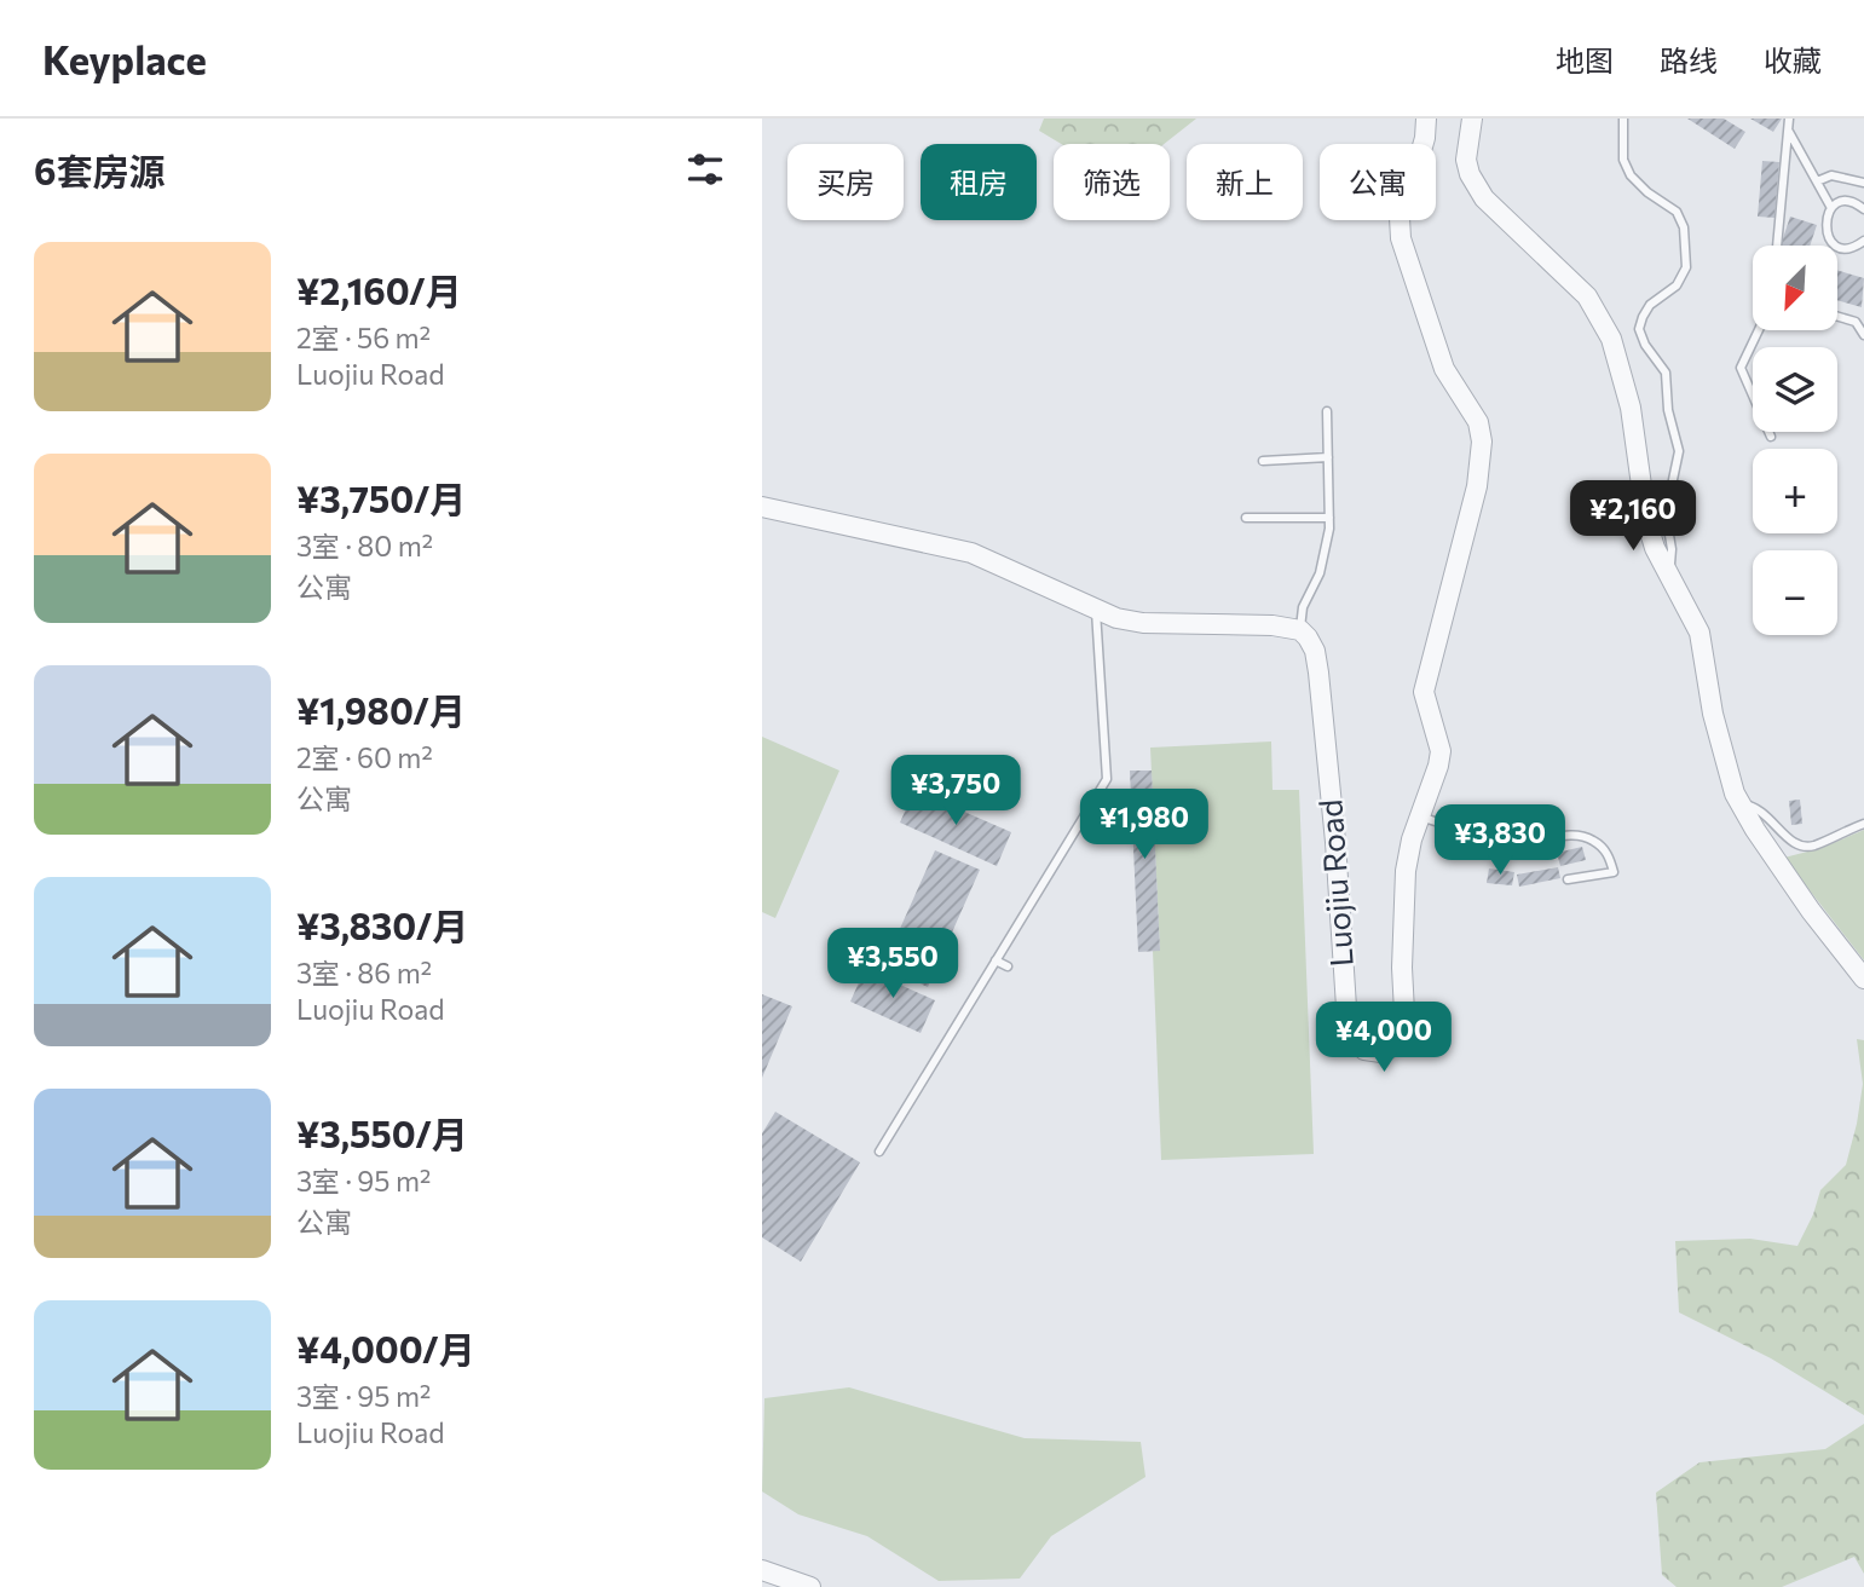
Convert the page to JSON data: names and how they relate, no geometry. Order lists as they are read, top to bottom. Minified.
{"streets":{"street":["Luojiu Road"]},"north":"bottom left","page":{"header":"Keyplace","nav":["地图","路线","收藏"],"heading":"6套房源","chip":["买房","租房","筛选","新上","公寓"],"list":[{"name":"¥2,160/月","note":"2室 · 56 m² · Luojiu Road"},{"name":"¥3,750/月","note":"3室 · 80 m² · 公寓"},{"name":"¥1,980/月","note":"2室 · 60 m² · 公寓"},{"name":"¥3,830/月","note":"3室 · 86 m² · Luojiu Road"},{"name":"¥3,550/月","note":"3室 · 95 m² · 公寓"},{"name":"¥4,000/月","note":"3室 · 95 m² · Luojiu Road"}],"map_buttons":["+","−"],"price":["¥2,160","¥3,750","¥1,980","¥3,830","¥3,550","¥4,000"]}}
